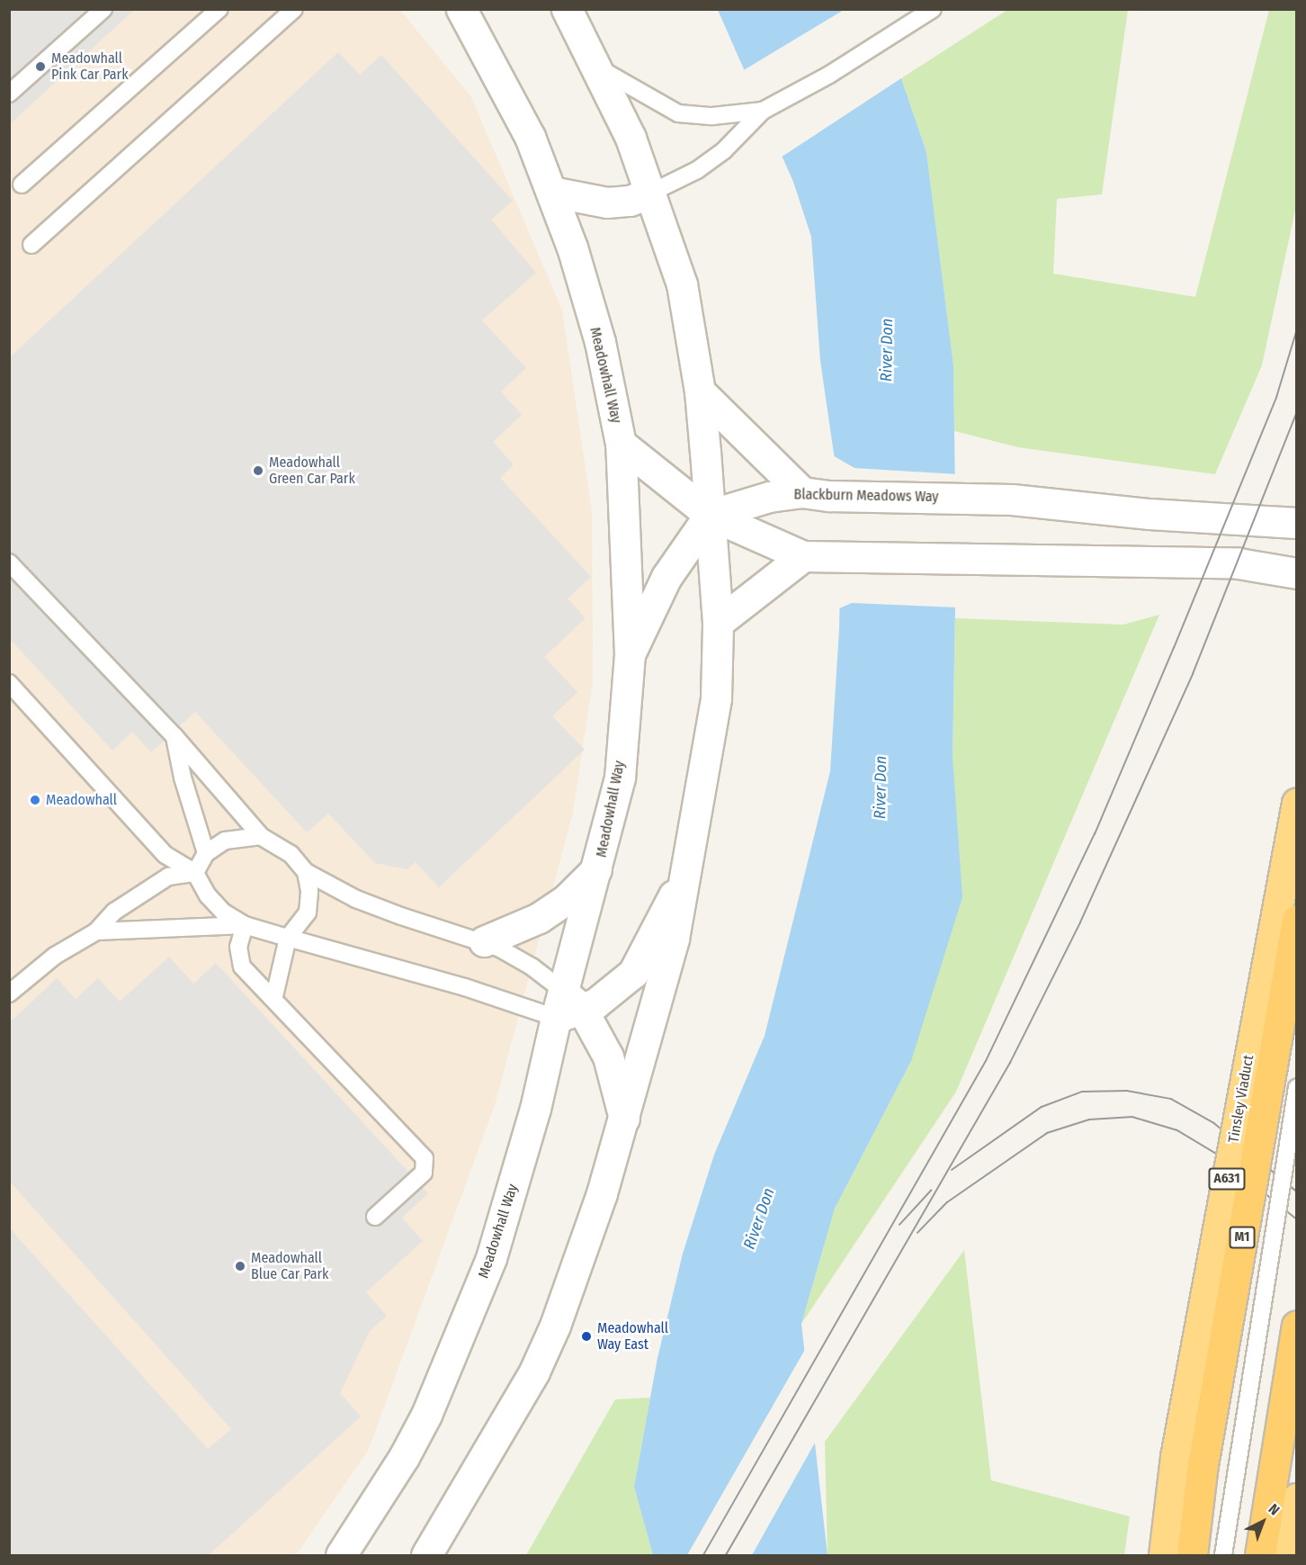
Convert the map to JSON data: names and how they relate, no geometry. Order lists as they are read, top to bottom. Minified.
{"streets":{"highway":["Tinsley Viaduct","A631","M1"],"street":["Meadowhall Way","Blackburn Meadows Way"]},"water":["River Don"],"places":["Meadowhall Pink Car Park","Meadowhall Green Car Park","Meadowhall","Meadowhall Blue Car Park","Meadowhall Way East"],"north":"top right"}
